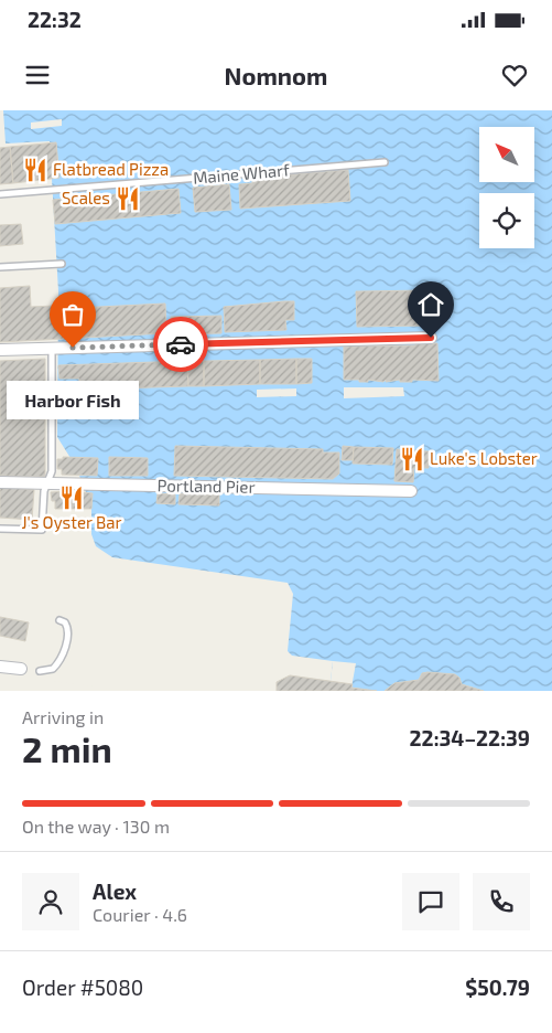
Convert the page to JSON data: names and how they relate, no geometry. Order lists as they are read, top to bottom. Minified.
{"streets":{"street":["Portland Pier"],"lane":["Maine Wharf"]},"places":{"restaurant":["Flatbread Pizza","Scales","Luke's Lobster","J's Oyster Bar"],"other":["Harbor Fish"]},"north":"top left","page":{"status":"22:32","header":"Nomnom","bubble":"Harbor Fish","heading":["2 min","Arriving in","22:34–22:39"],"panel":["Alex","Courier · 4.6","Order #5080","$50.79"],"bar":"On the way · 130 m"}}
